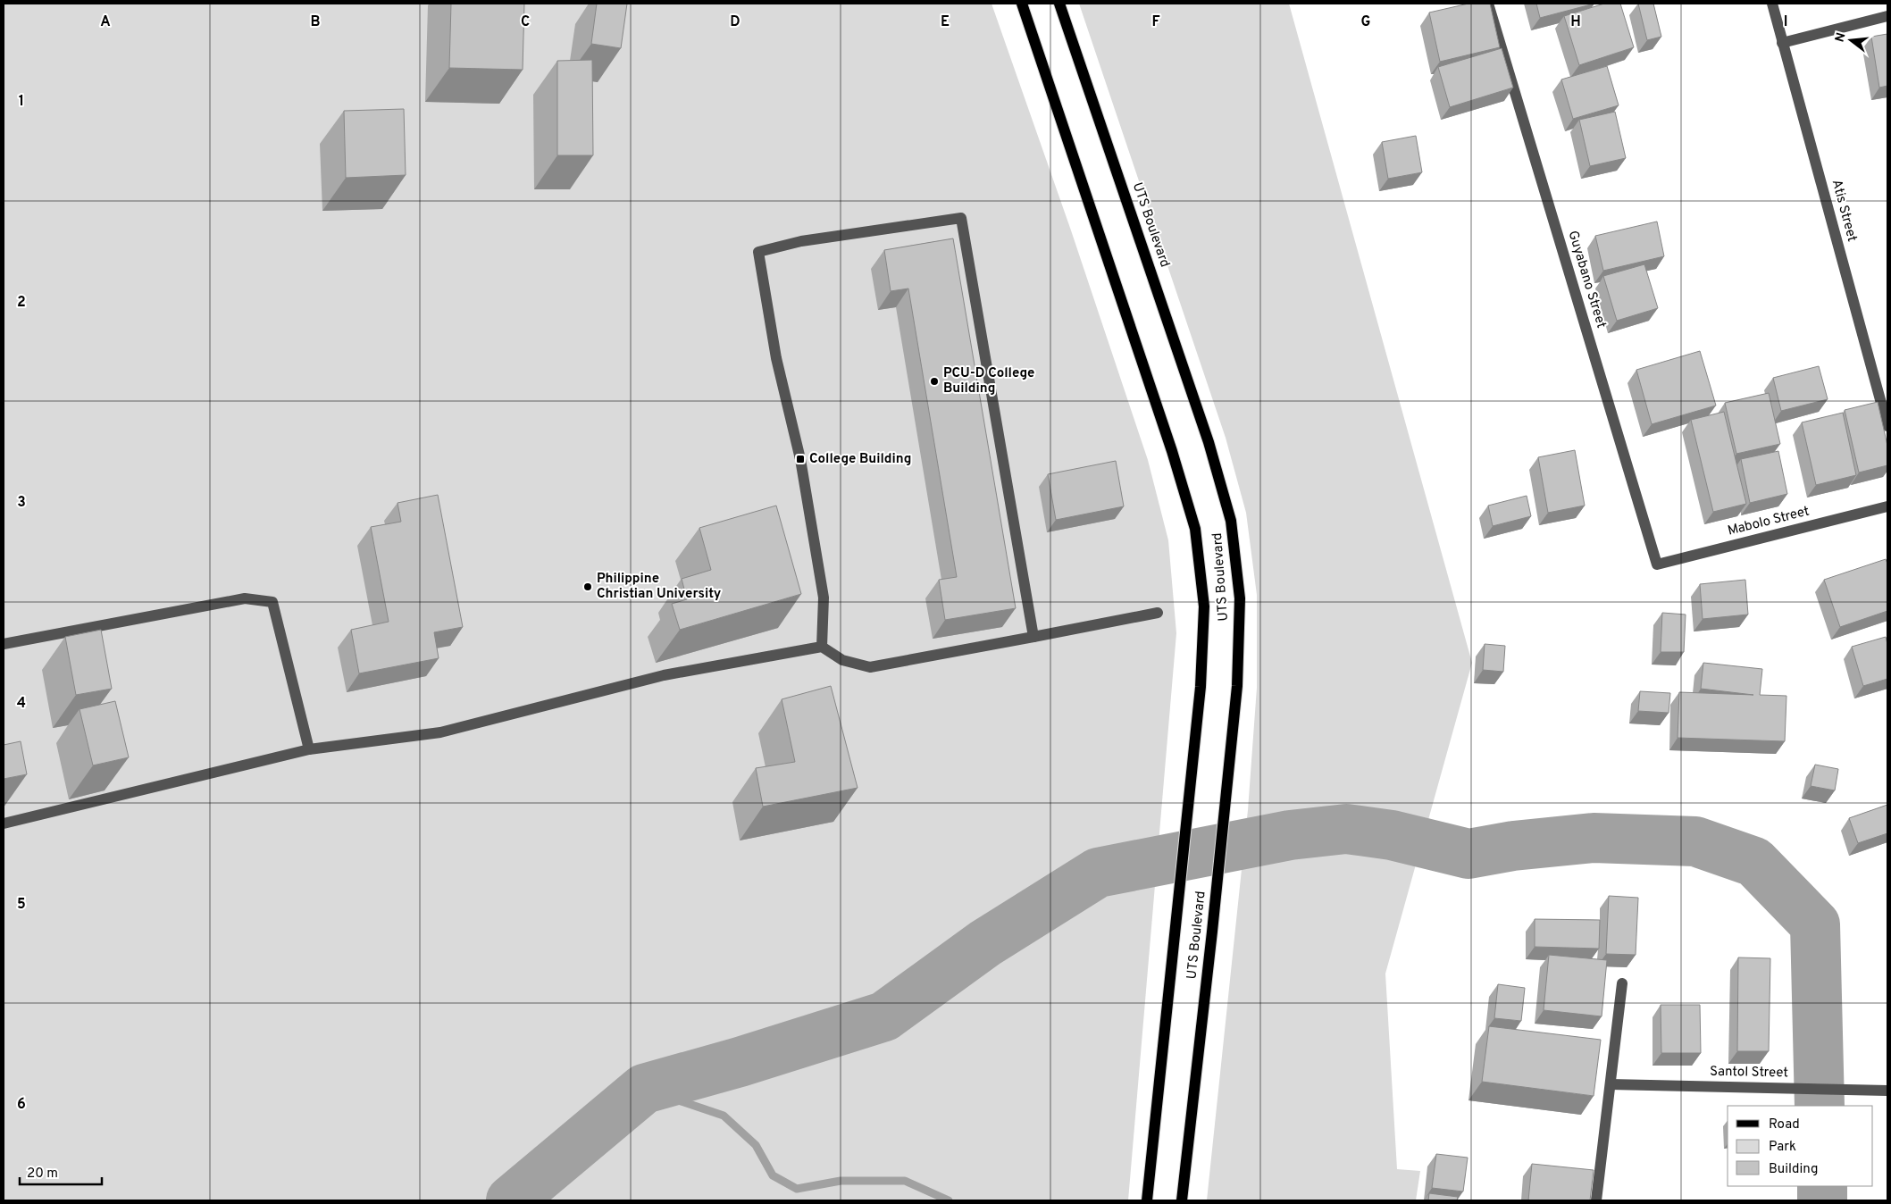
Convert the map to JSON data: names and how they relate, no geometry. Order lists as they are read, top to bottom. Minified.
{"streets":{"main road":["UTS Boulevard"],"street":["Atis Street","Guyabano Street","Mabolo Street","Santol Street"]},"crossings":[["Guyabano Street","Mabolo Street"]],"places":{"other":["PCU-D College Building","Philippine Christian University"],"transit":["College Building"]},"legend":["Road","Park","Building"],"scale_bar":"20 m","north":"left","grid":{"columns":["A","B","C","D","E","F","G","H","I"],"rows":["1","2","3","4","5","6"]}}
